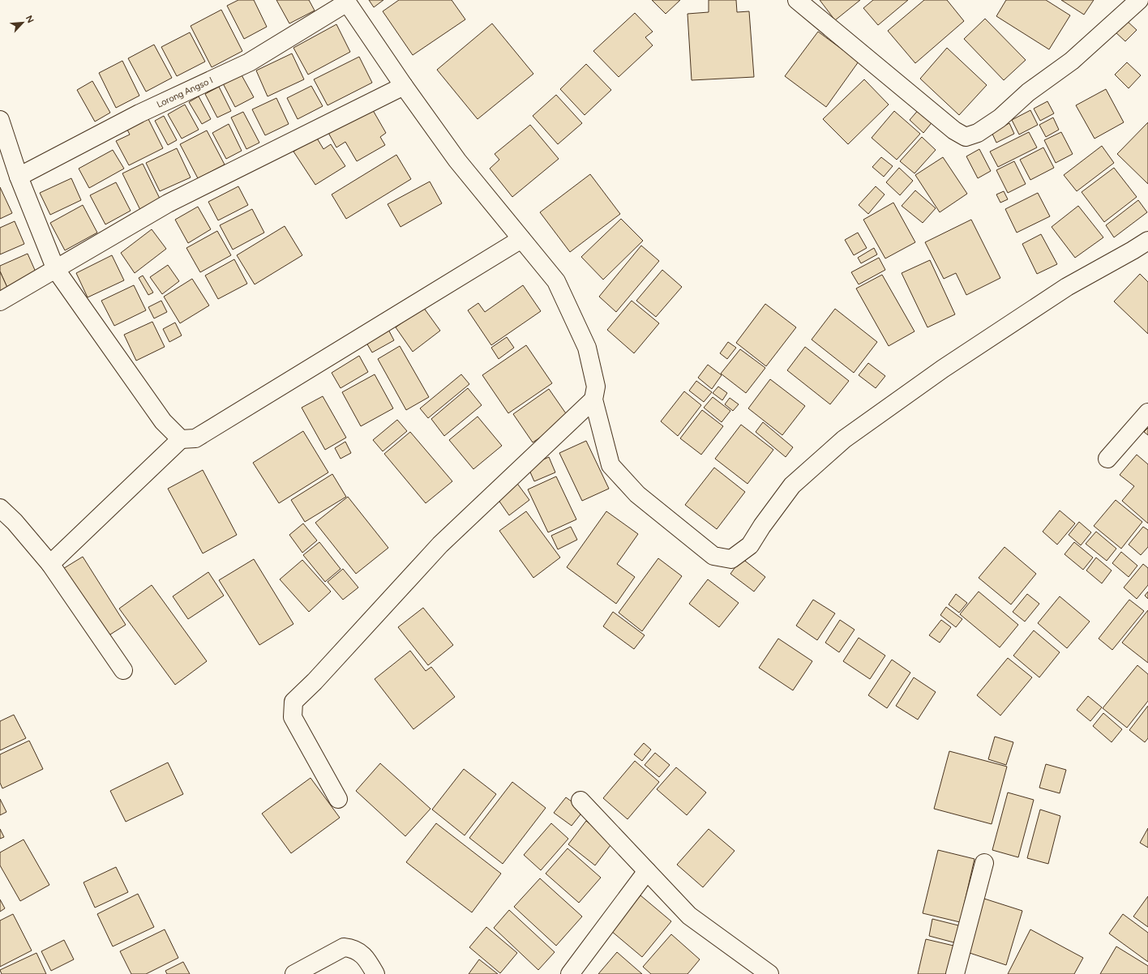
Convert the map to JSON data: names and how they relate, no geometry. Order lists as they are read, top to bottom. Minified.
{"streets":{"street":["Lorong Angso I"]},"north":"top right"}
